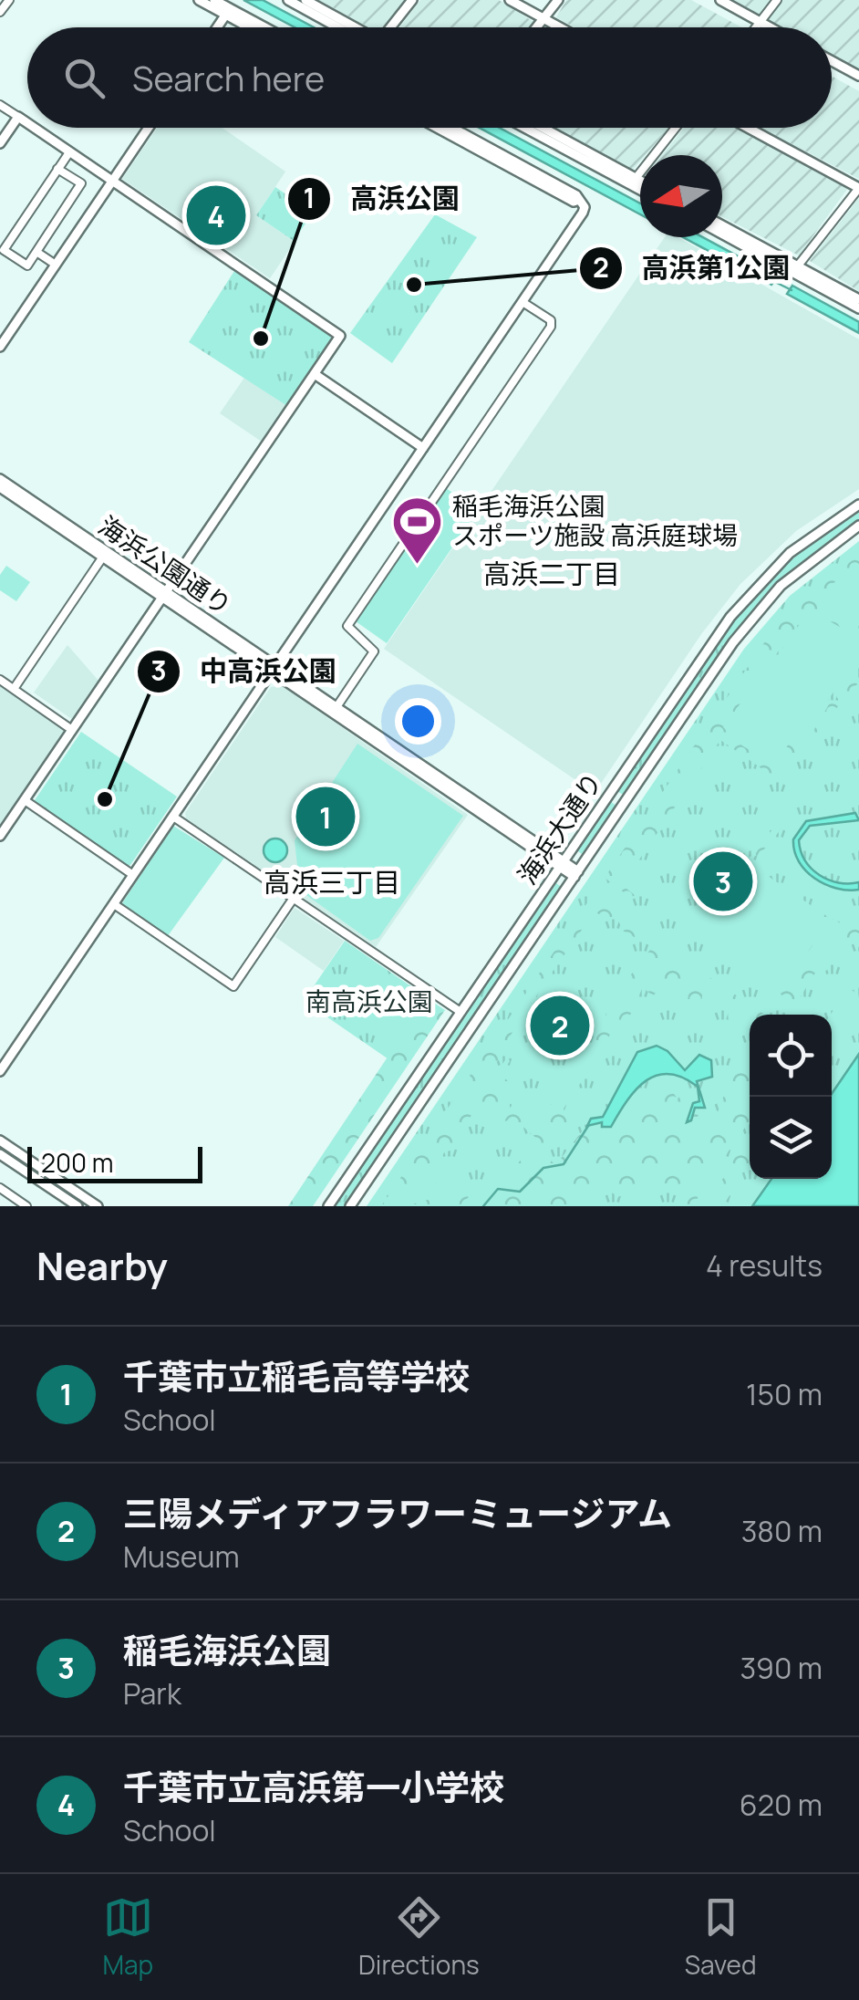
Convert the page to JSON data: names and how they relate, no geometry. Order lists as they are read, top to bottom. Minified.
{"streets":{"street":["海浜公園通り","海浜大通り"]},"crossings":[["海浜公園通り","海浜大通り"]],"districts":["高浜二丁目","高浜三丁目"],"parks":["南高浜公園"],"places":{"other":["高浜第1公園","高浜公園","中高浜公園"],"sports":["稲毛海浜公園 スポーツ施設 高浜庭球場"]},"scale_bar":"200 m","north":"left","page":{"search":"Search here","pins":["4","1","3","2"],"scale":"200 m","heading":["Nearby","4 results"],"list":[{"mark":"1","name":"千葉市立稲毛高等学校","note":"School","value":"150 m"},{"mark":"2","name":"三陽メディアフラワーミュージアム","note":"Museum","value":"380 m"},{"mark":"3","name":"稲毛海浜公園","note":"Park","value":"390 m"},{"mark":"4","name":"千葉市立高浜第一小学校","note":"School","value":"620 m"}],"nav":["Map","Directions","Saved"]}}
